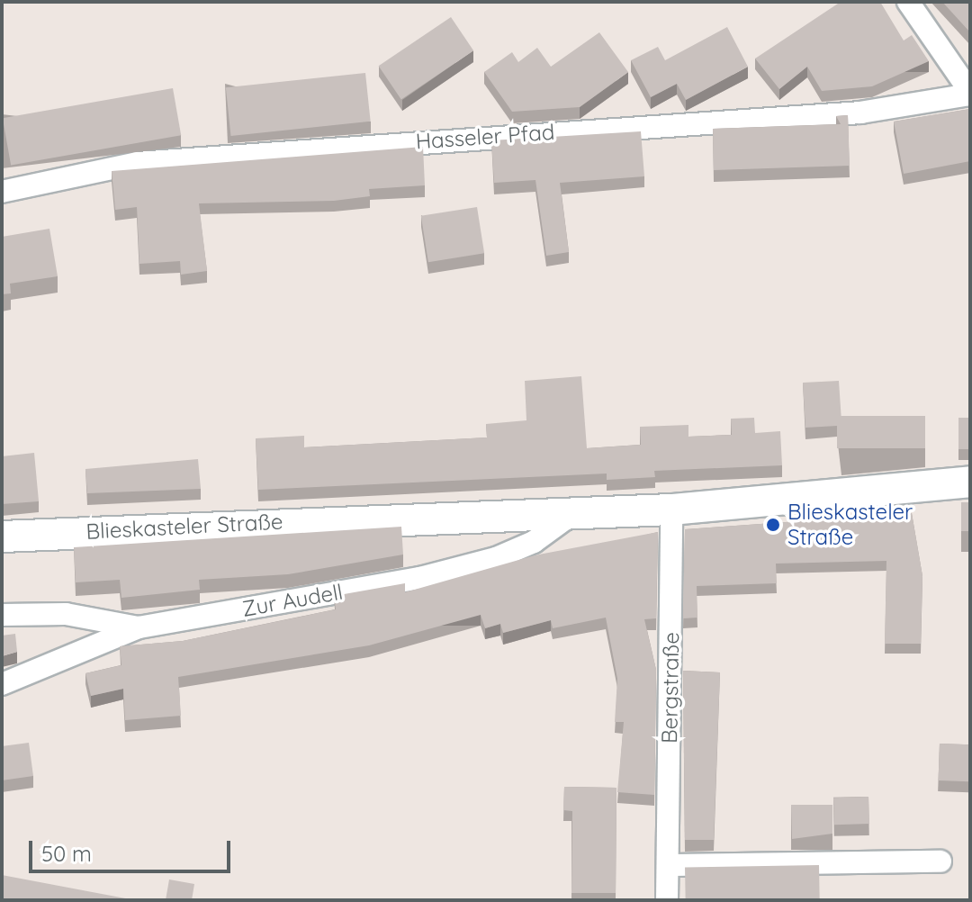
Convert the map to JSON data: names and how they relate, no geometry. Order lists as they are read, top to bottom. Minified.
{"streets":{"main road":["Blieskasteler Straße"],"street":["Hasseler Pfad","Zur Audell","Bergstraße"]},"crossings":[["Blieskasteler Straße","Zur Audell"],["Blieskasteler Straße","Bergstraße"]],"places":["Blieskasteler Straße"],"scale_bar":"50 m"}
